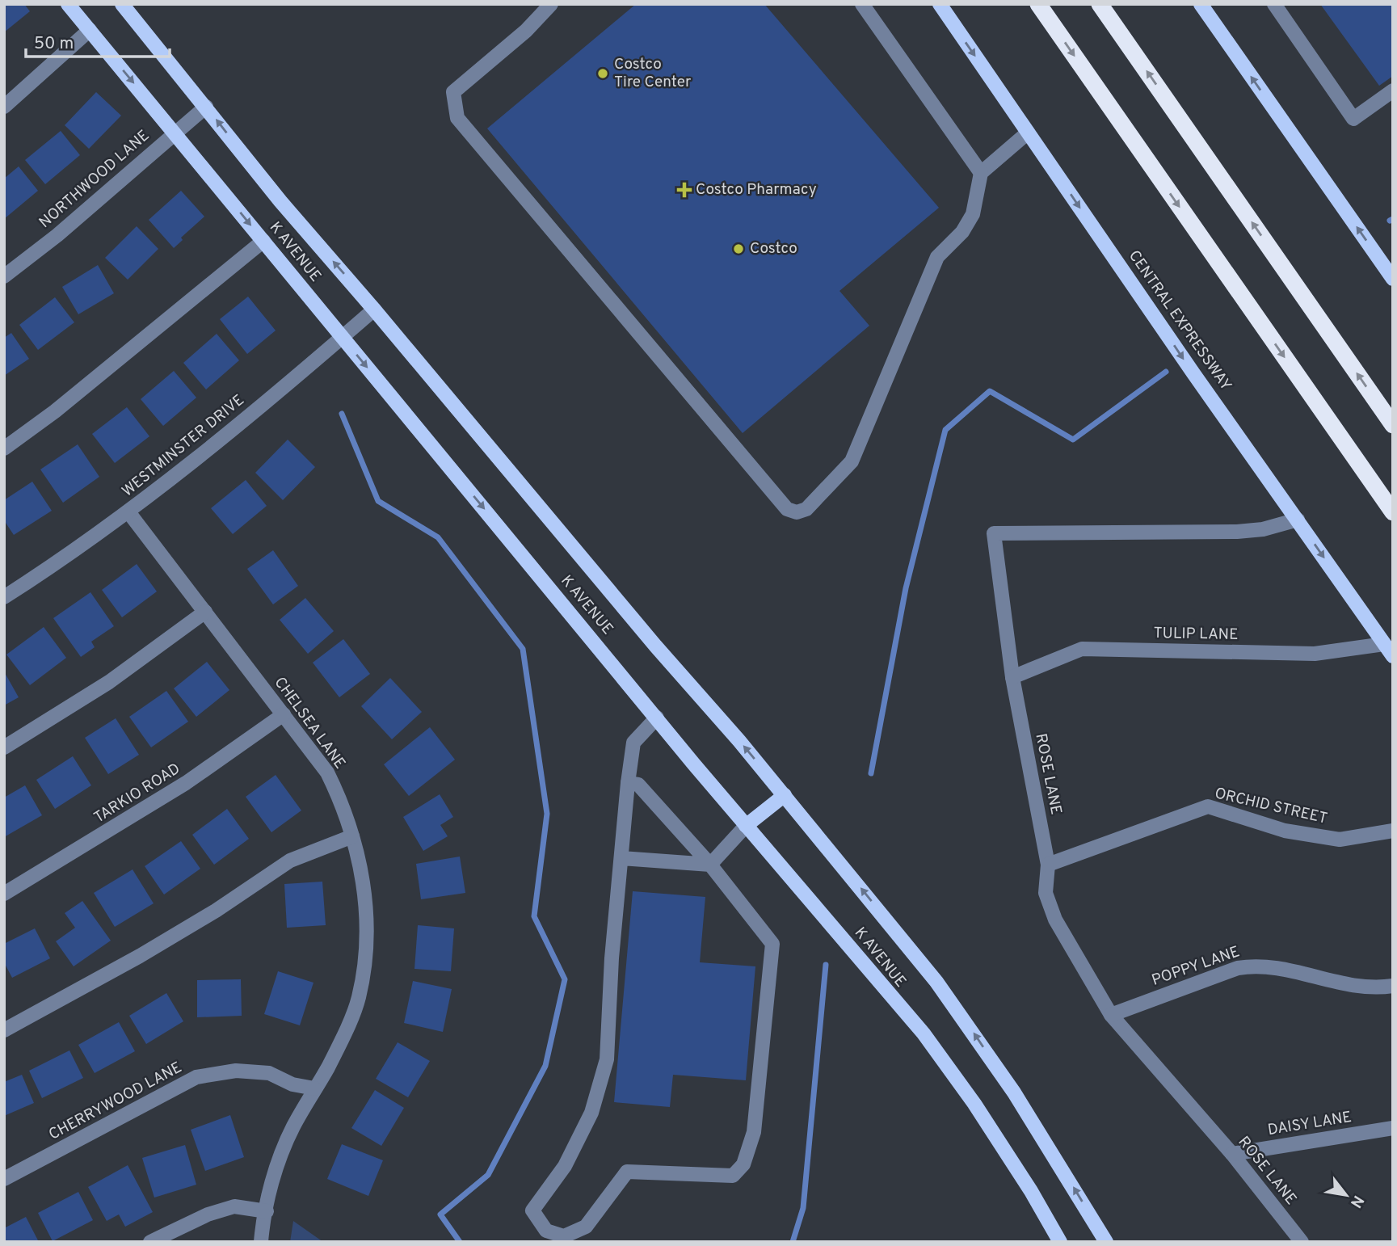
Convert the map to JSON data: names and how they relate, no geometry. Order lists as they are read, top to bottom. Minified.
{"streets":{"main road":["K AVENUE","CENTRAL EXPRESSWAY"],"street":["NORTHWOOD LANE","WESTMINSTER DRIVE","TULIP LANE","CHELSEA LANE","ROSE LANE","TARKIO ROAD","ORCHID STREET","POPPY LANE","CHERRYWOOD LANE","DAISY LANE"]},"crossings":[["NORTHWOOD LANE","K AVENUE"],["K AVENUE","WESTMINSTER DRIVE"],["CENTRAL EXPRESSWAY","TULIP LANE"],["CENTRAL EXPRESSWAY","ROSE LANE"],["WESTMINSTER DRIVE","CHELSEA LANE"],["TULIP LANE","ROSE LANE"],["CHELSEA LANE","TARKIO ROAD"],["CHELSEA LANE","CHERRYWOOD LANE"],["ROSE LANE","ORCHID STREET"],["ROSE LANE","POPPY LANE"],["ROSE LANE","DAISY LANE"]],"one_way":["CENTRAL EXPRESSWAY"],"places":{"other":["Costco Tire Center","Costco"],"health":["Costco Pharmacy"]},"scale_bar":"50 m","north":"bottom right"}
